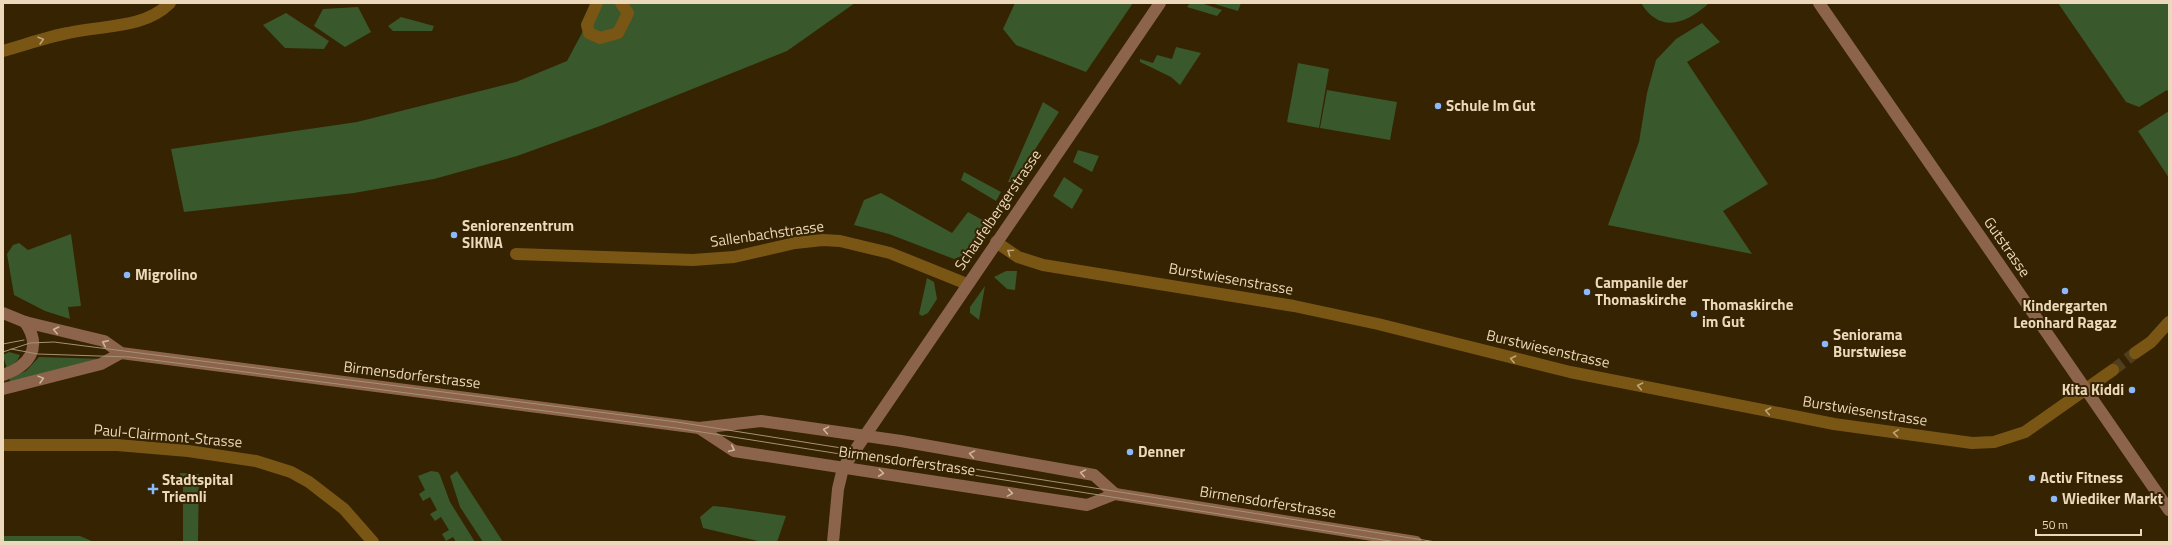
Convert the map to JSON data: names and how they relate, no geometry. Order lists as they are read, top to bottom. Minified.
{"streets":{"main road":["Schaufelbergerstrasse","Gutstrasse","Birmensdorferstrasse"],"street":["Sallenbachstrasse","Burstwiesenstrasse","Paul-Clairmont-Strasse"]},"crossings":[["Schaufelbergerstrasse","Sallenbachstrasse"],["Schaufelbergerstrasse","Burstwiesenstrasse"],["Schaufelbergerstrasse","Birmensdorferstrasse"],["Gutstrasse","Burstwiesenstrasse"]],"one_way":["Burstwiesenstrasse"],"places":{"other":["Schule Im Gut","Seniorenzentrum SIKNA","Migrolino","Kindergarten Leonhard Ragaz","Campanile der Thomaskirche","Thomaskirche im Gut","Seniorama Burstwiese","Kita Kiddi","Denner","Activ Fitness","Wiediker Markt"],"health":["Stadtspital Triemli"]},"scale_bar":"50 m"}
